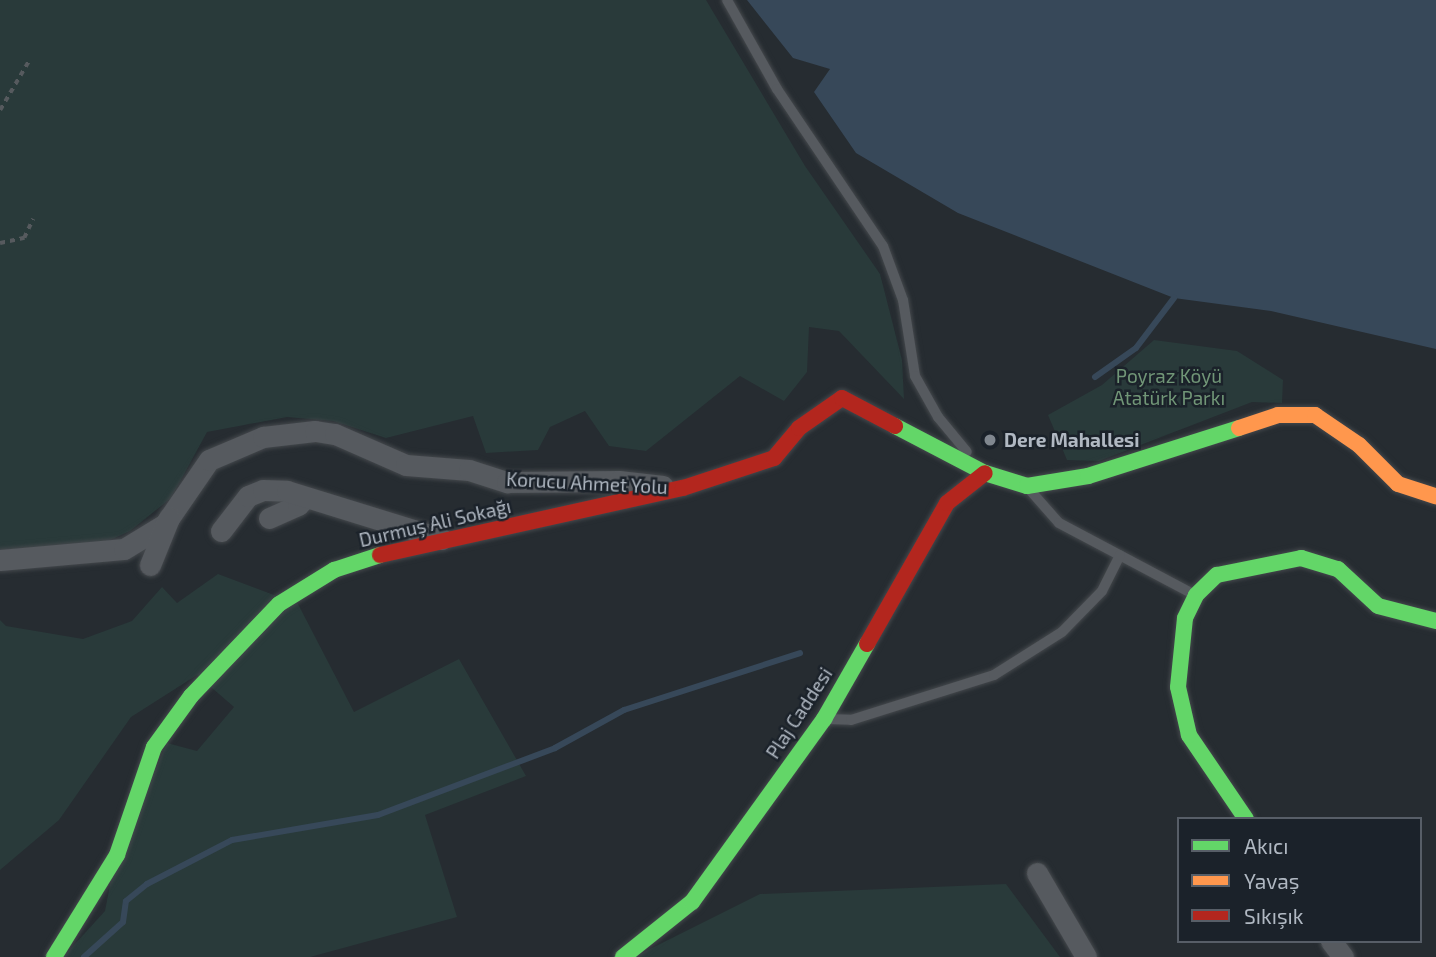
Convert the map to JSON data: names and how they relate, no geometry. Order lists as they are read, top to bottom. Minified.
{"streets":{"street":["Korucu Ahmet Yolu","Durmuş Ali Sokağı","Plaj Caddesi"]},"crossings":[["Korucu Ahmet Yolu","Durmuş Ali Sokağı"],["Durmuş Ali Sokağı","Plaj Caddesi"]],"parks":["Poyraz Köyü Atatürk Parkı"],"places":["Dere Mahallesi"],"legend":["Akıcı","Yavaş","Sıkışık"]}
